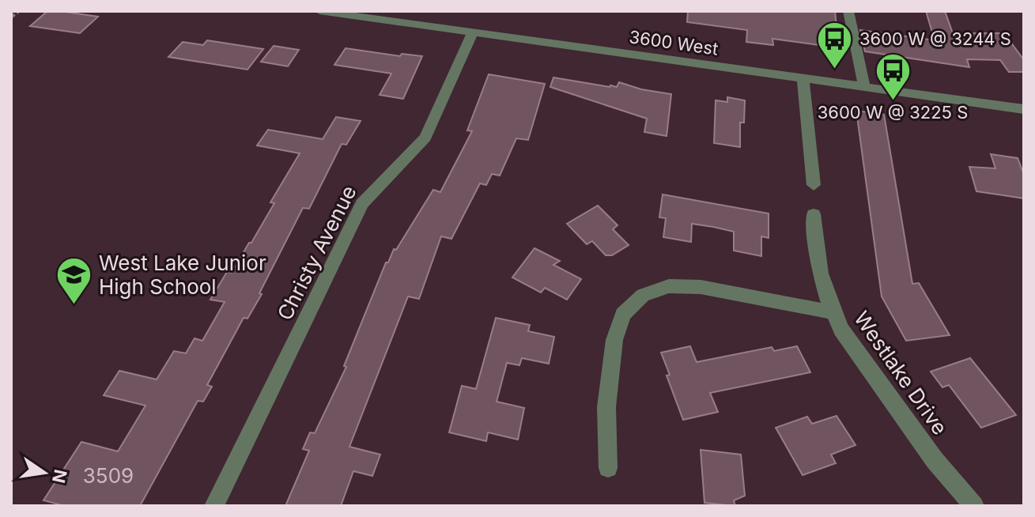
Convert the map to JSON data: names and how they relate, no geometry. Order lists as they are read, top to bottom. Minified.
{"streets":{"street":["3600 West","Christy Avenue","Westlake Drive"]},"crossings":[["3600 West","Christy Avenue"]],"places":{"bus stop":["3600 W @ 3244 S","3600 W @ 3225 S"],"school or university":["West Lake Junior High School"]},"house_numbers":["3509"],"north":"right"}
